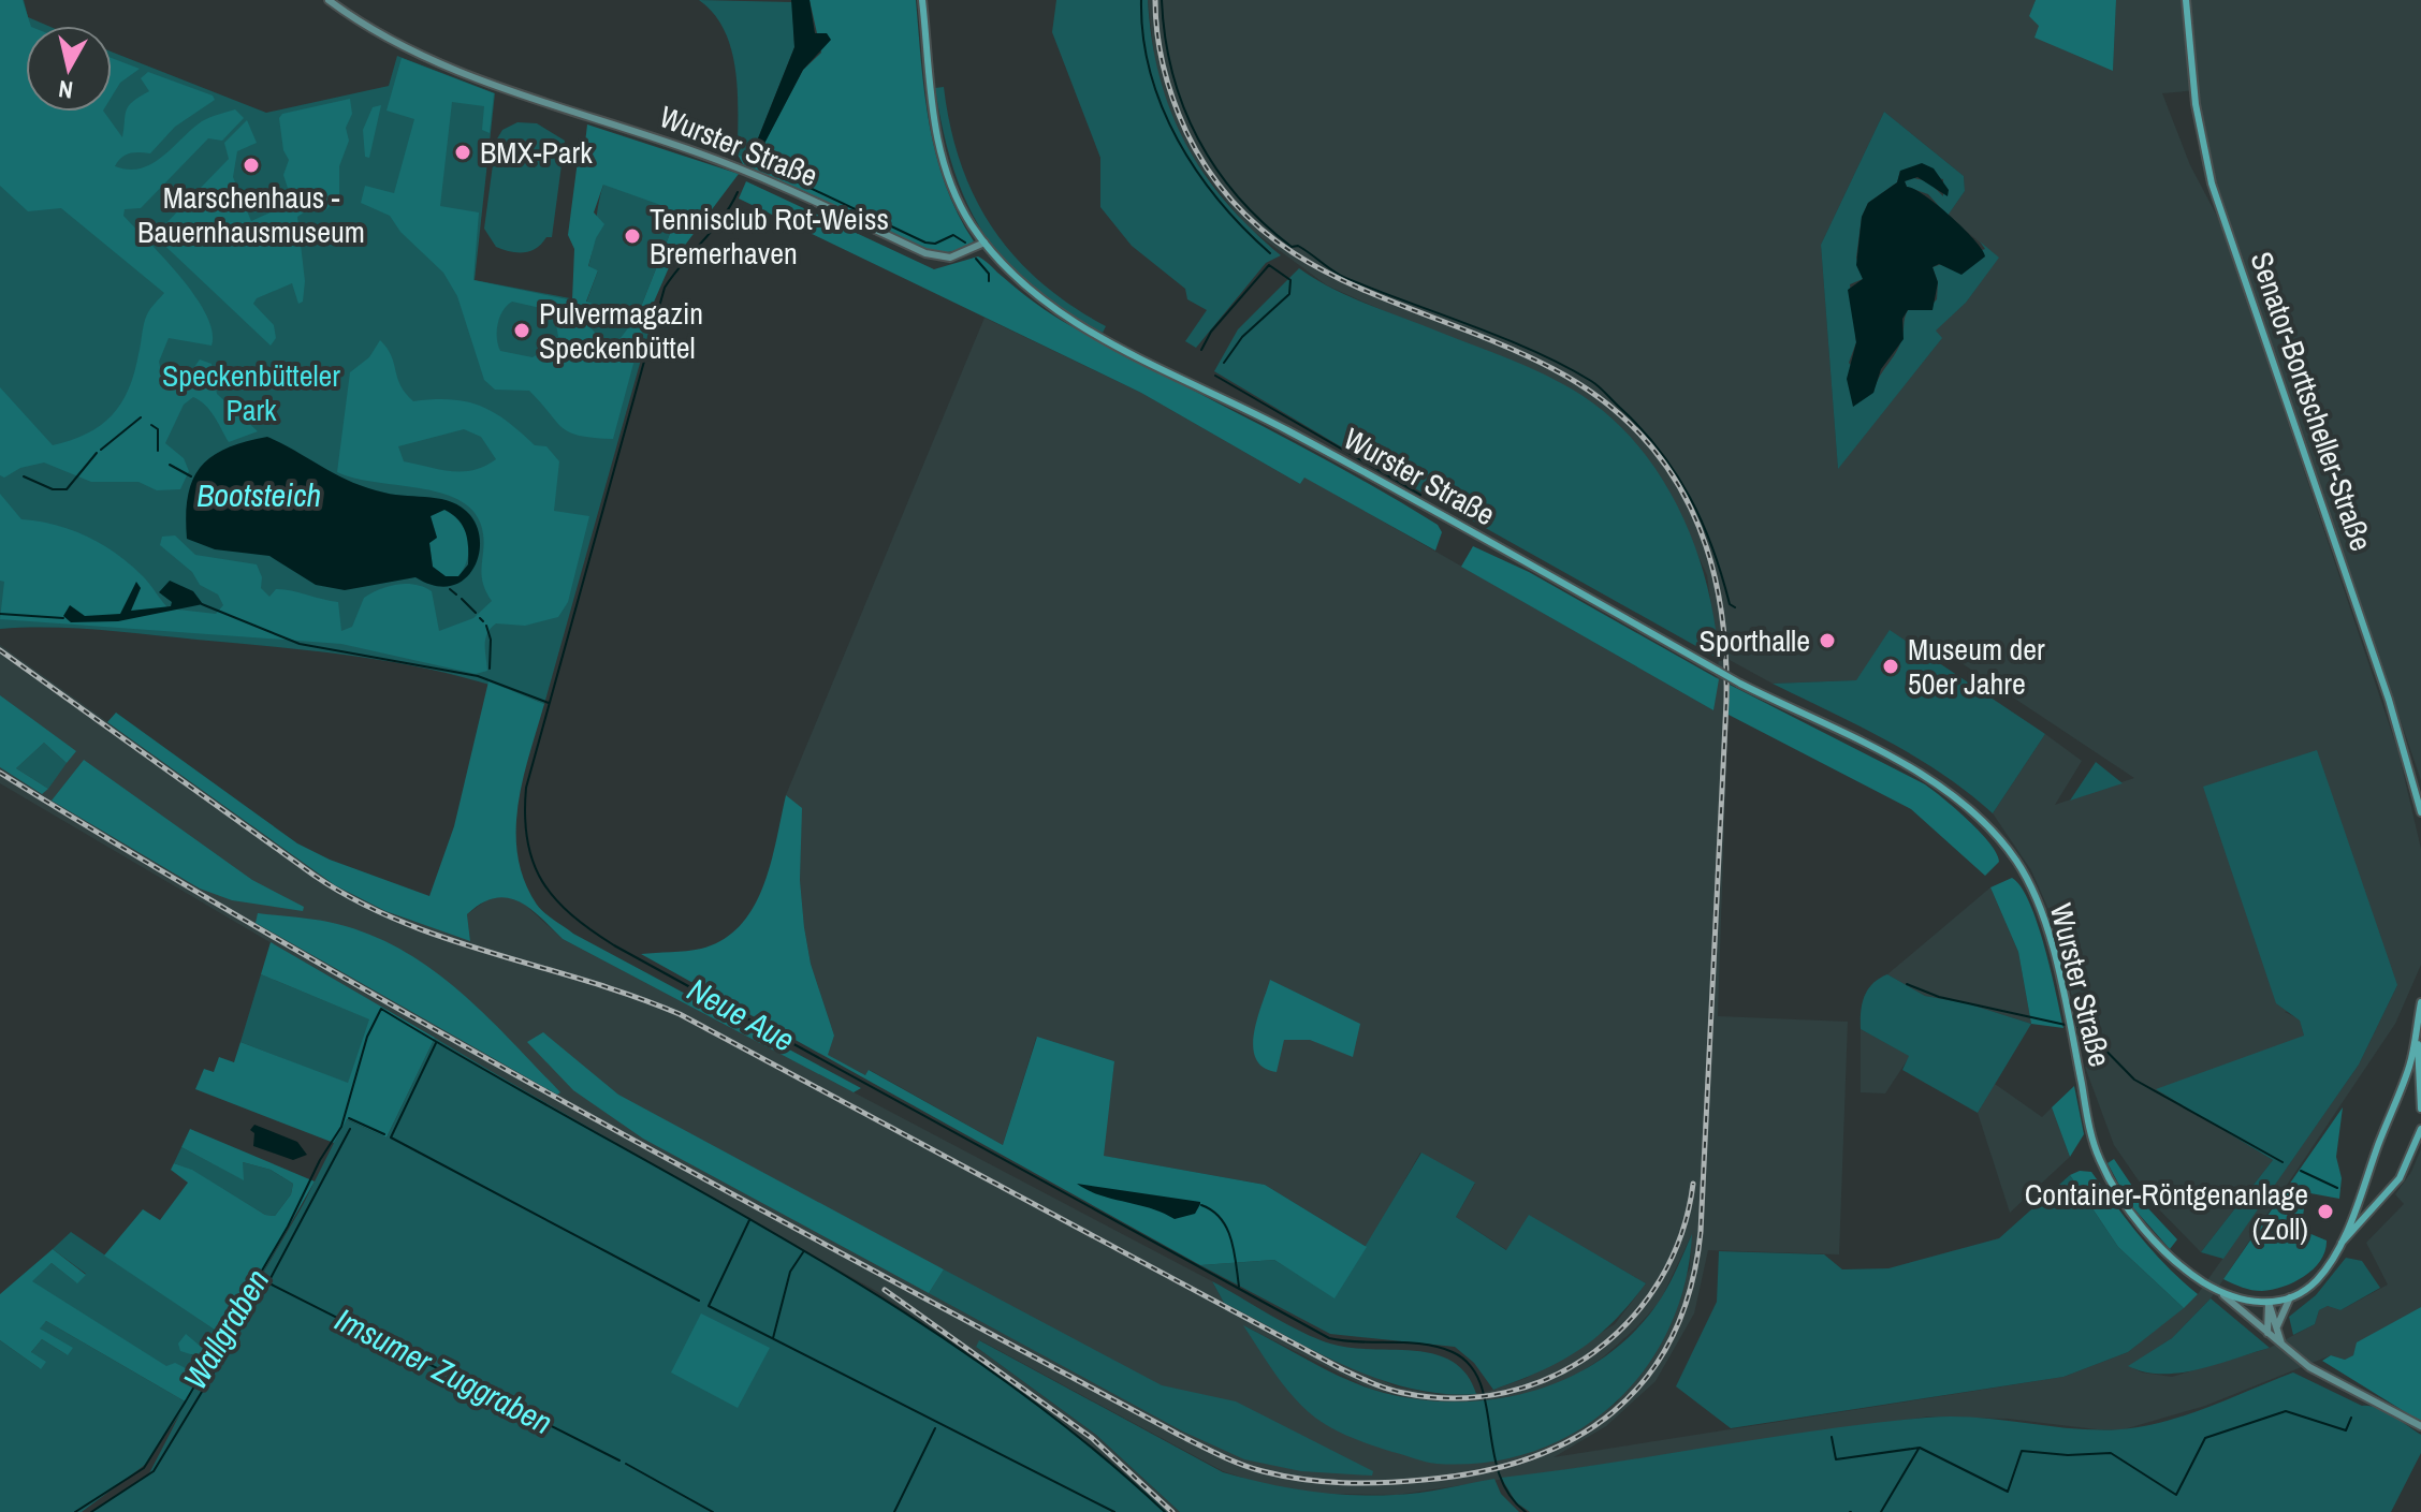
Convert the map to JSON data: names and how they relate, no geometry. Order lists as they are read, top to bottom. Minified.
{"streets":{"main road":["Wurster Straße","Senator-Borttscheller-Straße"]},"water":["Bootsteich","Neue Aue","Wallgraben","Imsumer Zuggraben"],"parks":["Speckenbütteler Park"],"places":["BMX-Park","Marschenhaus - Bauernhausmuseum","Tennisclub Rot-Weiss Bremerhaven","Pulvermagazin Speckenbüttel","Sporthalle","Museum der 50er Jahre","Container-Röntgenanlage (Zoll)"],"north":"bottom"}
